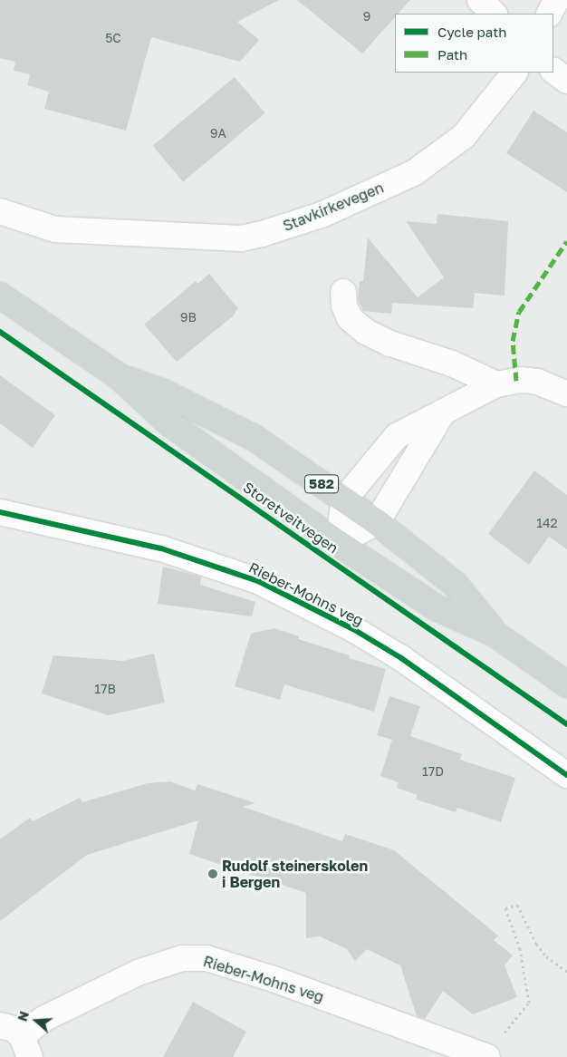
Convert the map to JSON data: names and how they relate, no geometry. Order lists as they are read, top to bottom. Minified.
{"streets":{"main road":["582","Storetveitvegen"],"street":["Stavkirkevegen","Rieber-Mohns veg"]},"places":["Rudolf steinerskolen i Bergen"],"house_numbers":["9","5C","9A","9B","142","17B","17D"],"legend":["Cycle path","Path"],"north":"left"}
